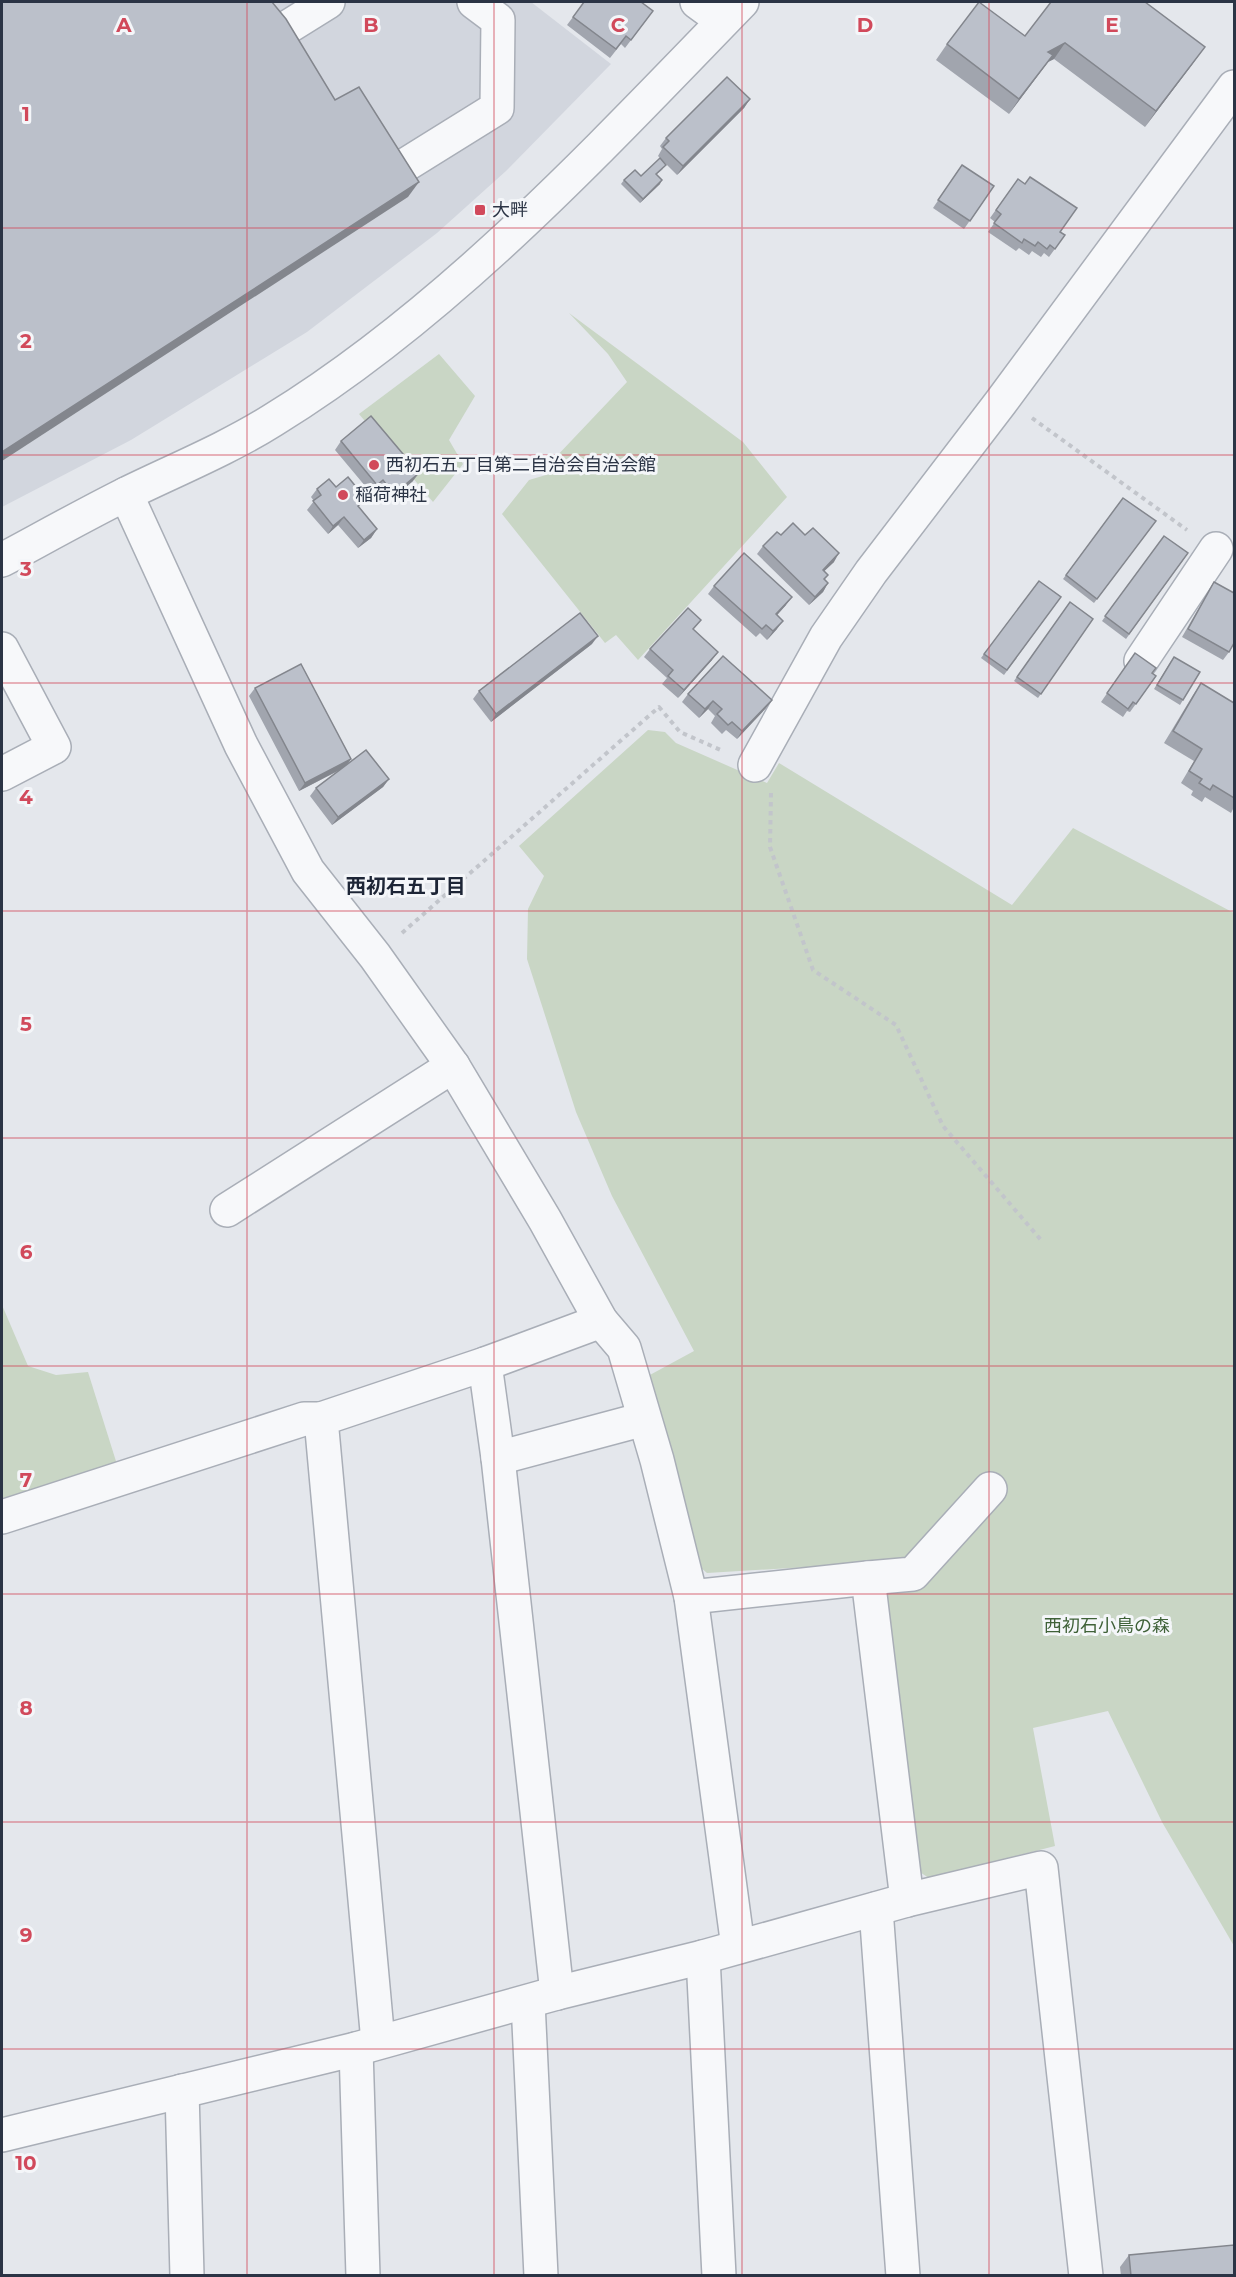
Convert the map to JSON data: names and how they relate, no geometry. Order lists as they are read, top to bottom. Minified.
{"districts":["西初石五丁目"],"parks":["西初石小鳥の森"],"places":{"transit":["大畔"],"other":["西初石五丁目第二自治会自治会館","稲荷神社"]},"grid":{"columns":["A","B","C","D","E"],"rows":["1","2","3","4","5","6","7","8","9","10"]}}
